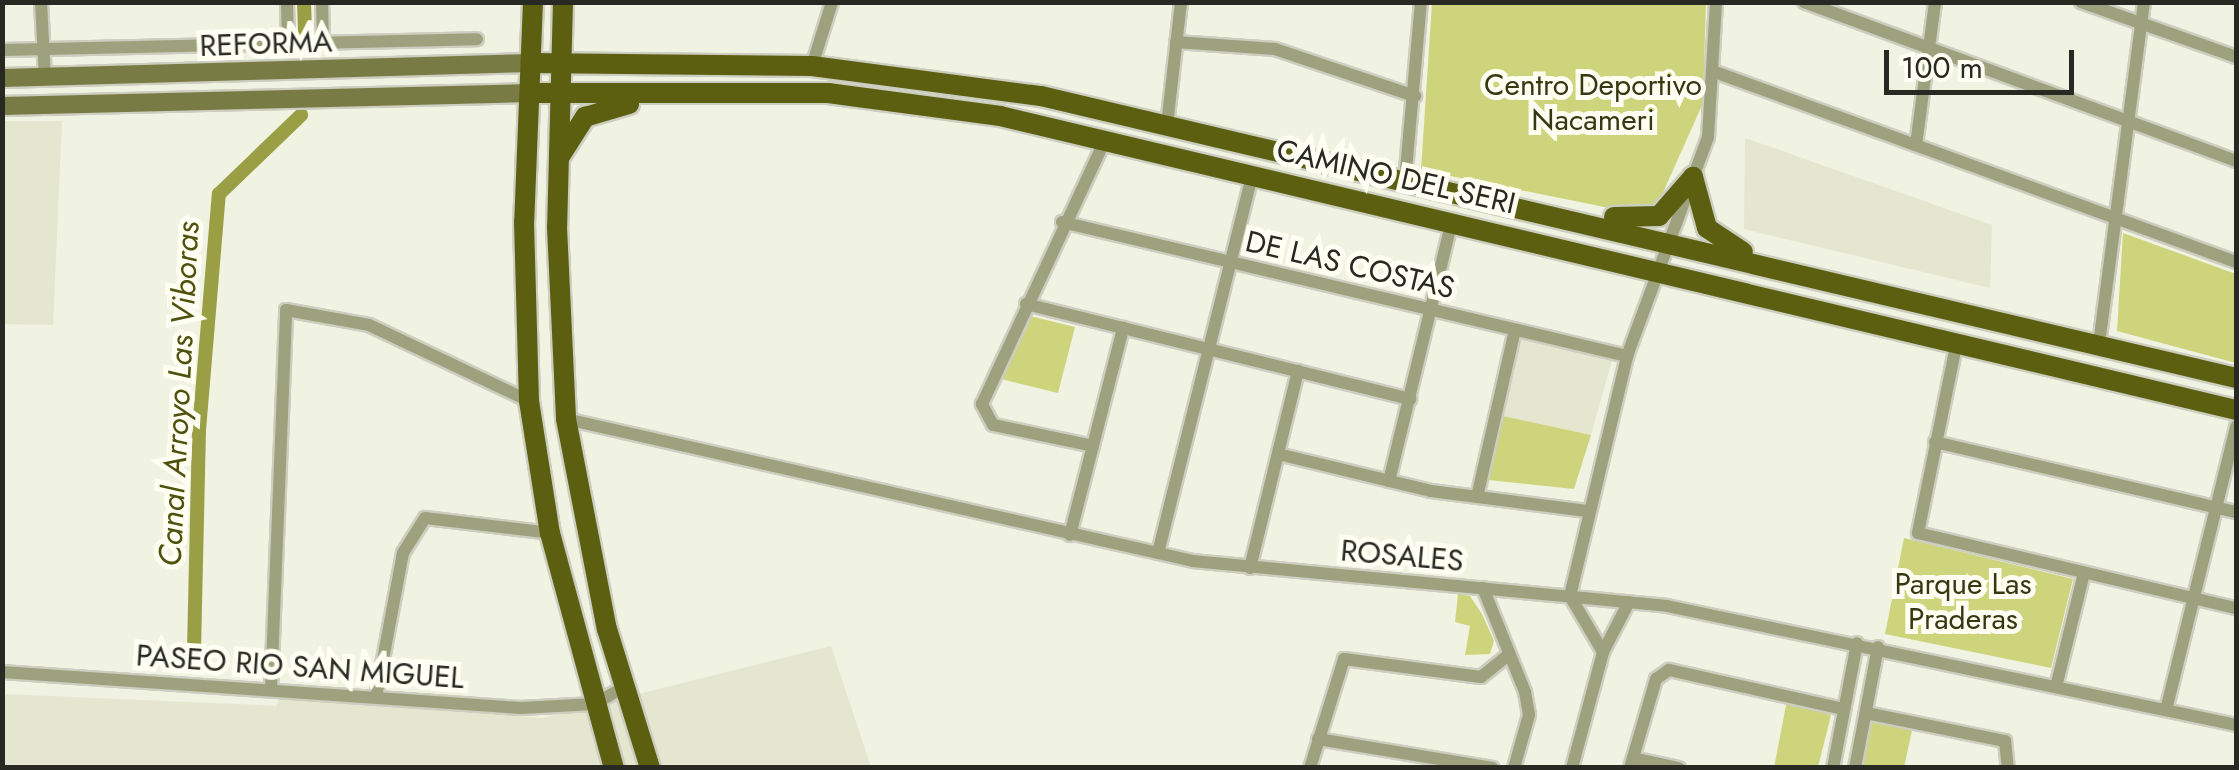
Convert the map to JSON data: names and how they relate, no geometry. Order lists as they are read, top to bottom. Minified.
{"streets":{"main road":["REFORMA","CAMINO DEL SERI"],"street":["DE LAS COSTAS","ROSALES","PASEO RIO SAN MIGUEL"]},"crossings":[["REFORMA","CAMINO DEL SERI"]],"water":["Canal Arroyo Las Viboras"],"parks":["Centro Deportivo Nacameri","Parque Las Praderas"],"scale_bar":"100 m"}
